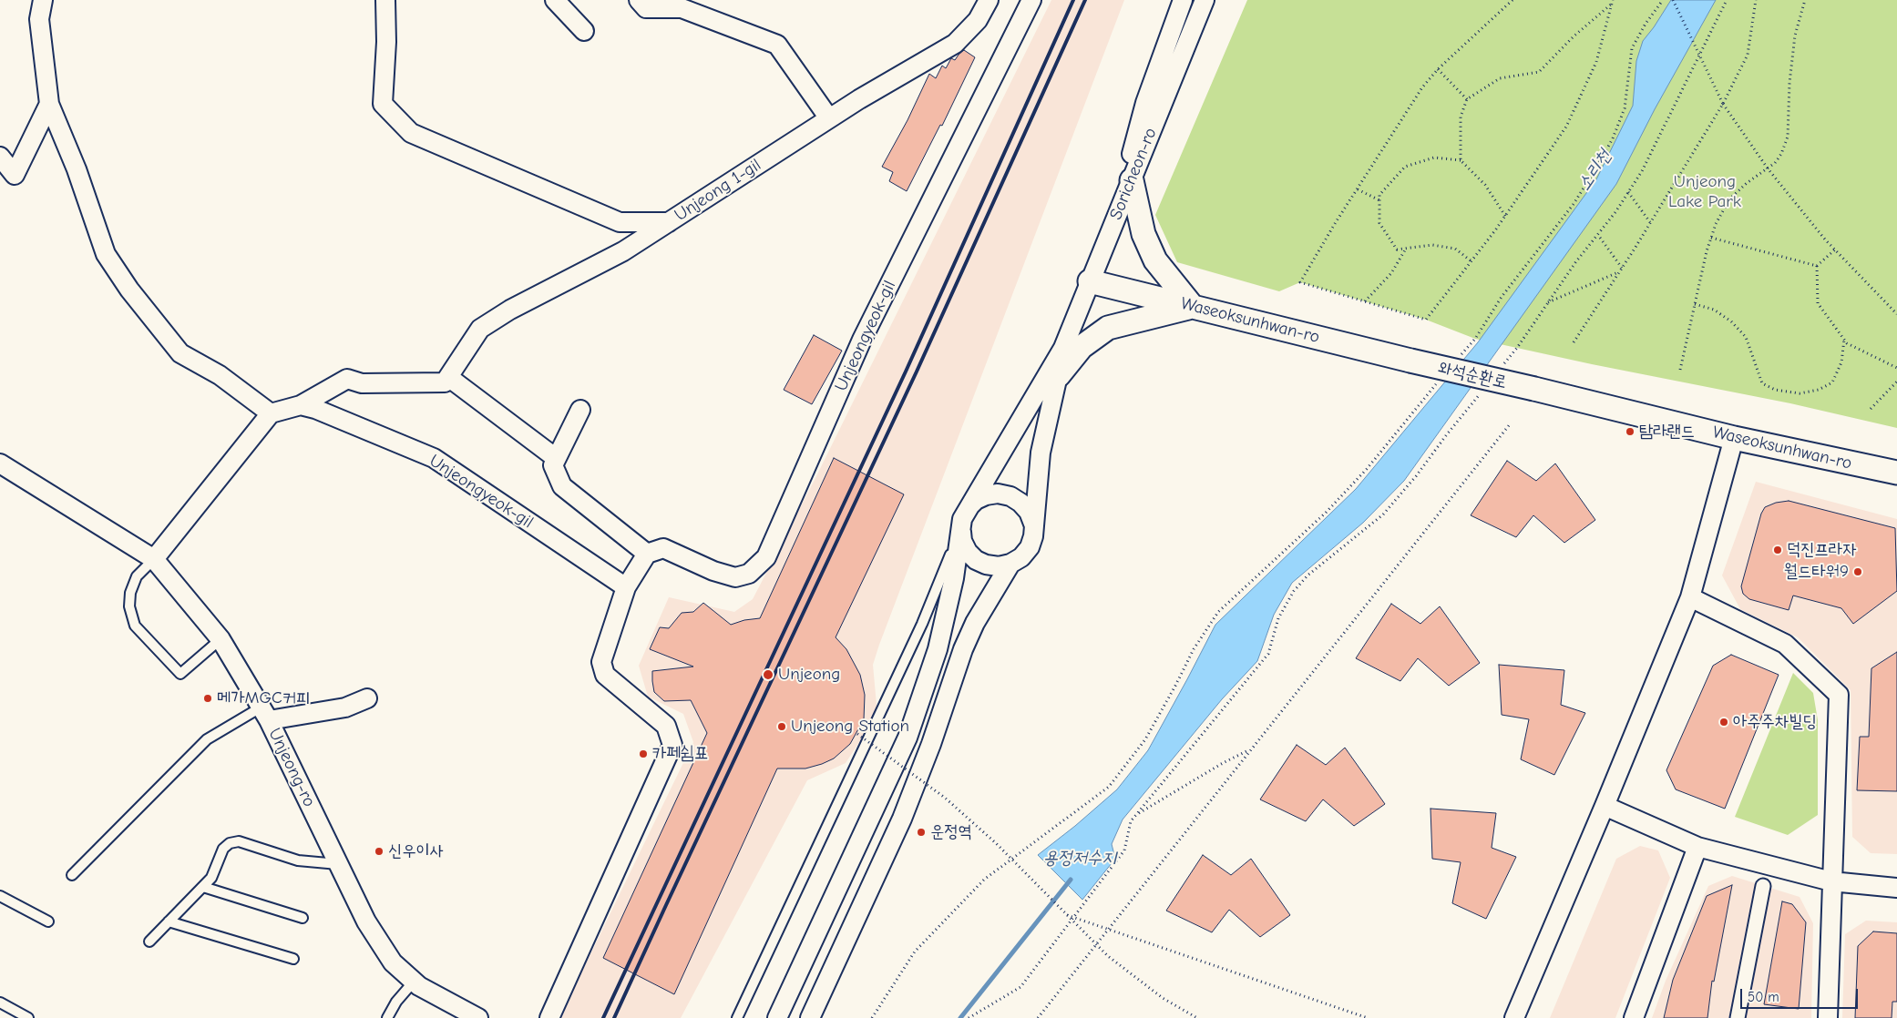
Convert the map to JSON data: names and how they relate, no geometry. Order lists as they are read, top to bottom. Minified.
{"streets":{"street":["Soricheon-ro","Unjeong 1-gil","Waseoksunhwan-ro","Unjeongyeok-gil","와석순환로","Unjeong-ro"]},"crossings":[["Soricheon-ro","Waseoksunhwan-ro"],["Waseoksunhwan-ro","와석순환로"]],"water":["소리천","용정저수지"],"parks":["Unjeong Lake Park"],"places":["탐라랜드","덕진프라자","월드타워9","Unjeong","메가MGC커피","아주주차빌딩","Unjeong Station","카페쉼표","운정역","신우이사"],"scale_bar":"50 m"}
